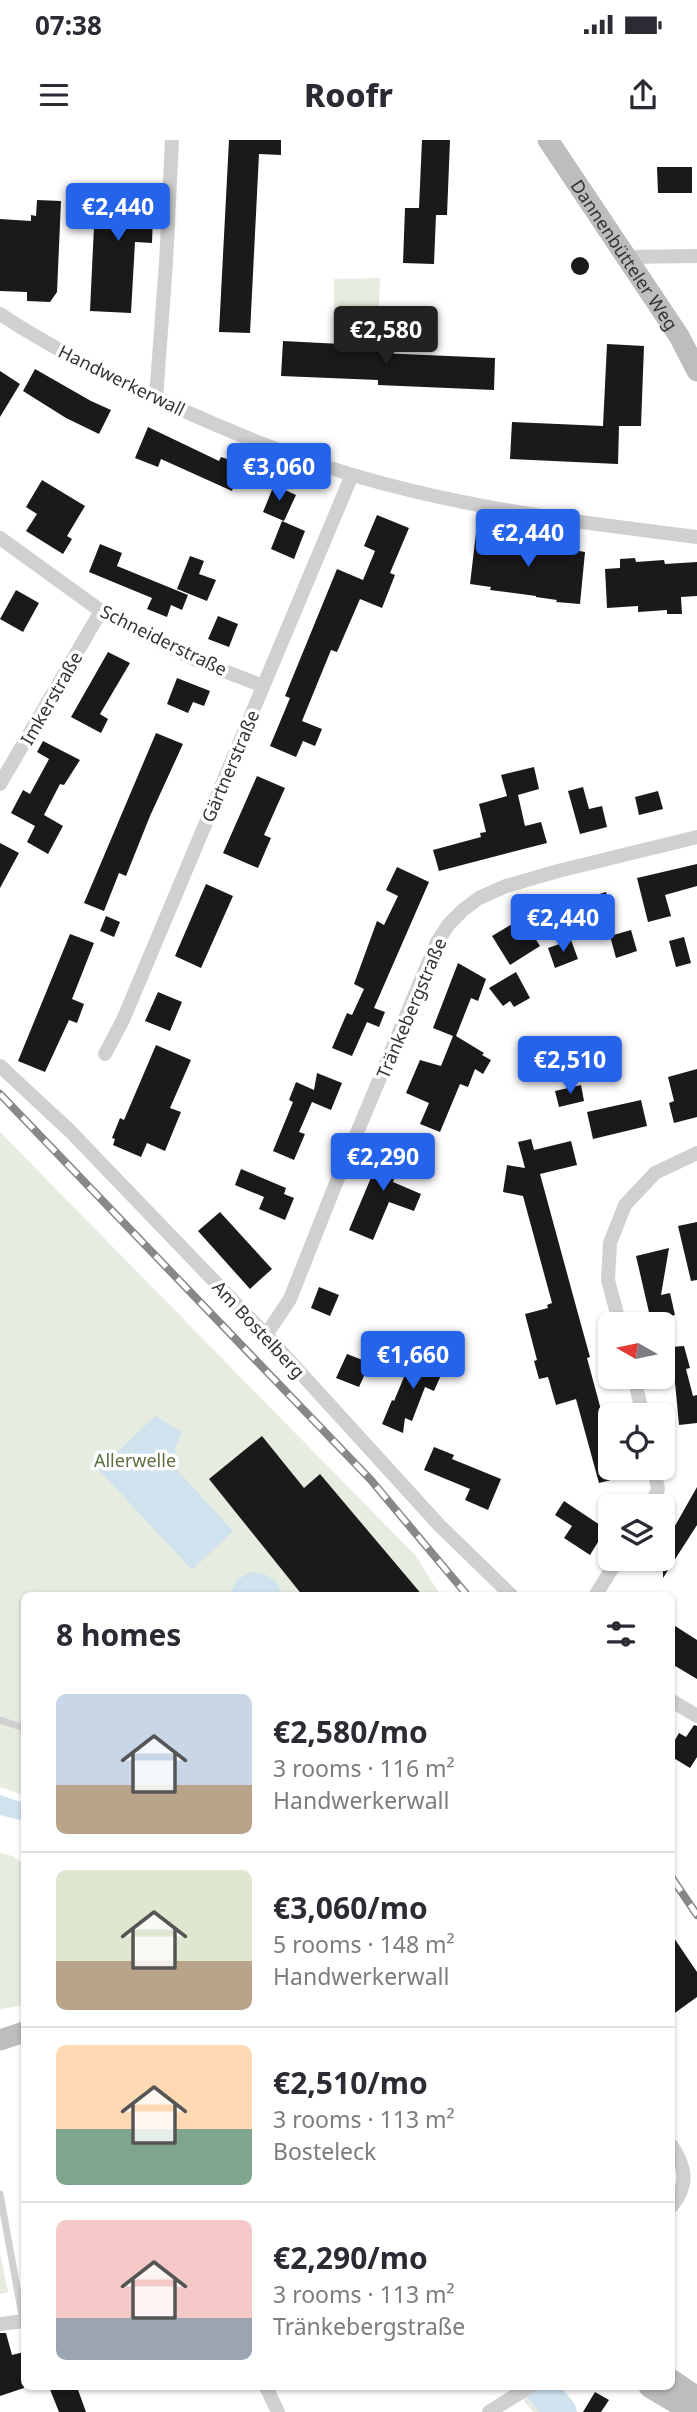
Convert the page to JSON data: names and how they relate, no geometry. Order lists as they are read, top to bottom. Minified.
{"streets":{"street":["Dannenbütteler Weg","Handwerkerwall","Schneiderstraße","Imkerstraße","Gärtnerstraße","Tränkebergstraße","Am Bostelberg"]},"crossings":[["Handwerkerwall","Gärtnerstraße"],["Schneiderstraße","Imkerstraße"],["Schneiderstraße","Gärtnerstraße"],["Tränkebergstraße","Am Bostelberg"]],"parks":["Allerwelle"],"north":"left","page":{"status":"07:38","header":"Roofr","price":["€2,440","€2,580","€3,060","€2,440","€2,440","€2,510","€2,290","€1,660"],"heading":"8 homes","list":[{"name":"€2,580/mo","note":"3 rooms · 116 m² · Handwerkerwall"},{"name":"€3,060/mo","note":"5 rooms · 148 m² · Handwerkerwall"},{"name":"€2,510/mo","note":"3 rooms · 113 m² · Bosteleck"},{"name":"€2,290/mo","note":"3 rooms · 113 m² · Tränkebergstraße"}]}}
